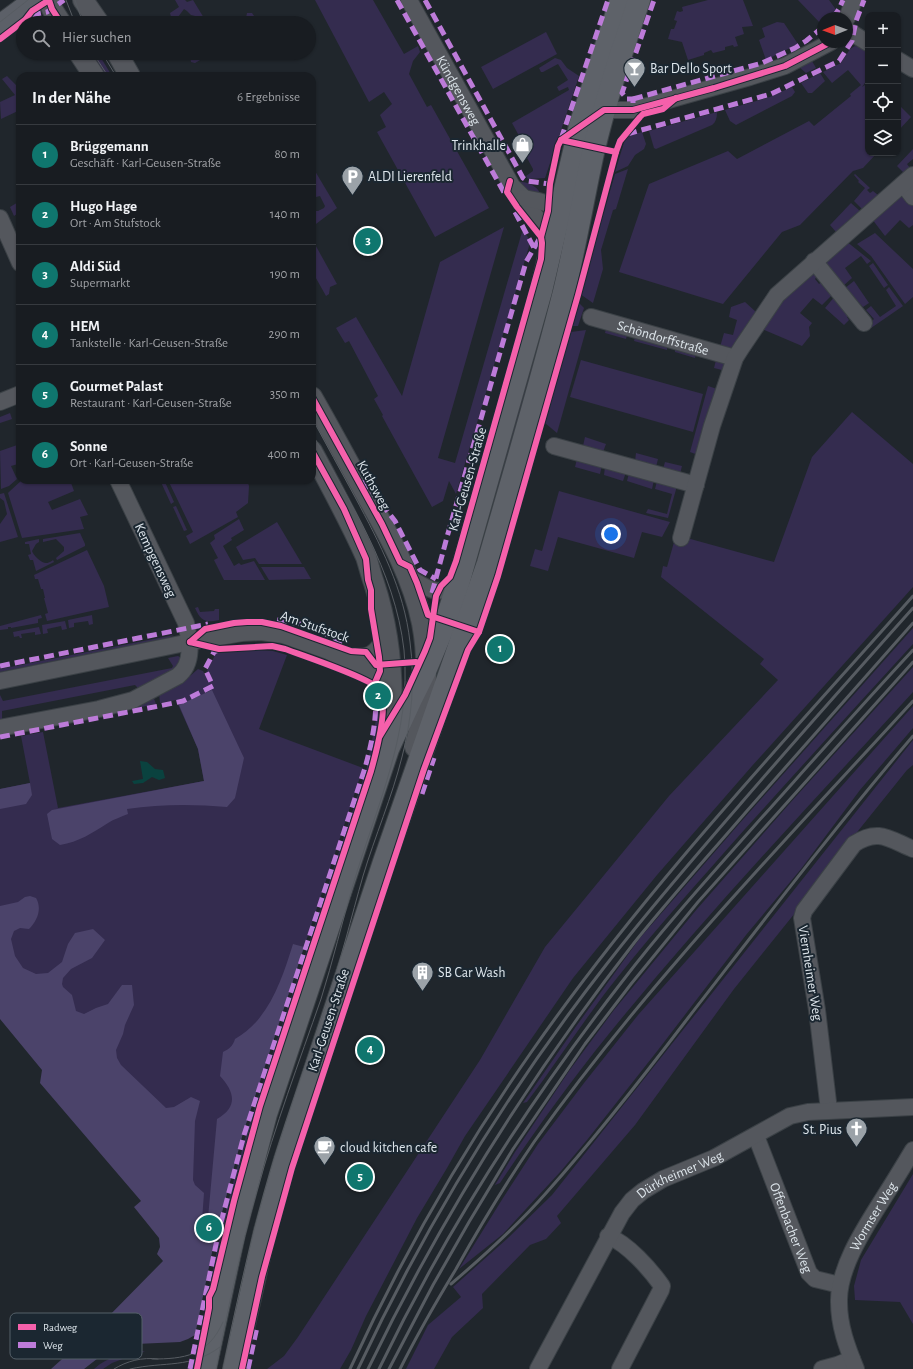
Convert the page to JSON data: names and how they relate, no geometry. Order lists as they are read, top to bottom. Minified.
{"streets":{"main road":["Karl-Geusen-Straße"],"street":["Kündgensweg","Schöndorffstraße","Kuthsweg","Kempgensweg","Am Stufstock","Viernheimer Weg","Dürkheimer Weg","Wormser Weg","Offenbacher Weg"]},"crossings":[["Kündgensweg","Karl-Geusen-Straße"],["Karl-Geusen-Straße","Kuthsweg"],["Karl-Geusen-Straße","Am Stufstock"],["Kuthsweg","Am Stufstock"],["Kempgensweg","Am Stufstock"],["Viernheimer Weg","Dürkheimer Weg"],["Dürkheimer Weg","Offenbacher Weg"],["Wormser Weg","Offenbacher Weg"]],"places":{"bar":["Bar Dello Sport"],"shop":["Trinkhalle"],"parking":["ALDI Lierenfeld"],"building":["SB Car Wash"],"church":["St. Pius"],"cafe":["cloud kitchen cafe"]},"legend":["Radweg","Weg"],"north":"left","page":{"map_buttons":["+","−"],"search":"Hier suchen","heading":["In der Nähe","6 Ergebnisse"],"list":[{"mark":"1","name":"Brüggemann","note":"Geschäft · Karl-Geusen-Straße","value":"80 m"},{"mark":"2","name":"Hugo Hage","note":"Ort · Am Stufstock","value":"140 m"},{"mark":"3","name":"Aldi Süd","note":"Supermarkt","value":"190 m"},{"mark":"4","name":"HEM","note":"Tankstelle · Karl-Geusen-Straße","value":"290 m"},{"mark":"5","name":"Gourmet Palast","note":"Restaurant · Karl-Geusen-Straße","value":"350 m"},{"mark":"6","name":"Sonne","note":"Ort · Karl-Geusen-Straße","value":"400 m"}],"pins":["3","1","2","4","5","6"]}}
